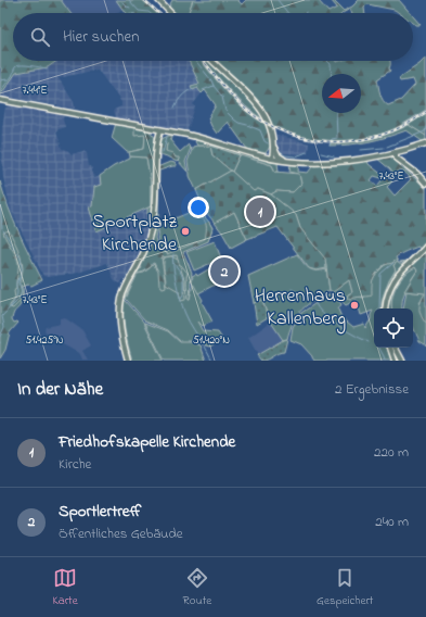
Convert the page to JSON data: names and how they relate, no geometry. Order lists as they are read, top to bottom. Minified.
{"places":["Sportplatz Kirchende","Herrenhaus Kallenberg"],"north":"left","page":{"search":"Hier suchen","pins":["1","2"],"heading":["In der Nähe","2 Ergebnisse"],"list":[{"mark":"1","name":"Friedhofskapelle Kirchende","note":"Kirche","value":"220 m"},{"mark":"2","name":"Sportlertreff","note":"Öffentliches Gebäude","value":"240 m"}],"nav":["Karte","Route","Gespeichert"]},"coordinates":["7.44°E","7.43°E","51.425°N","51.420°N"]}
